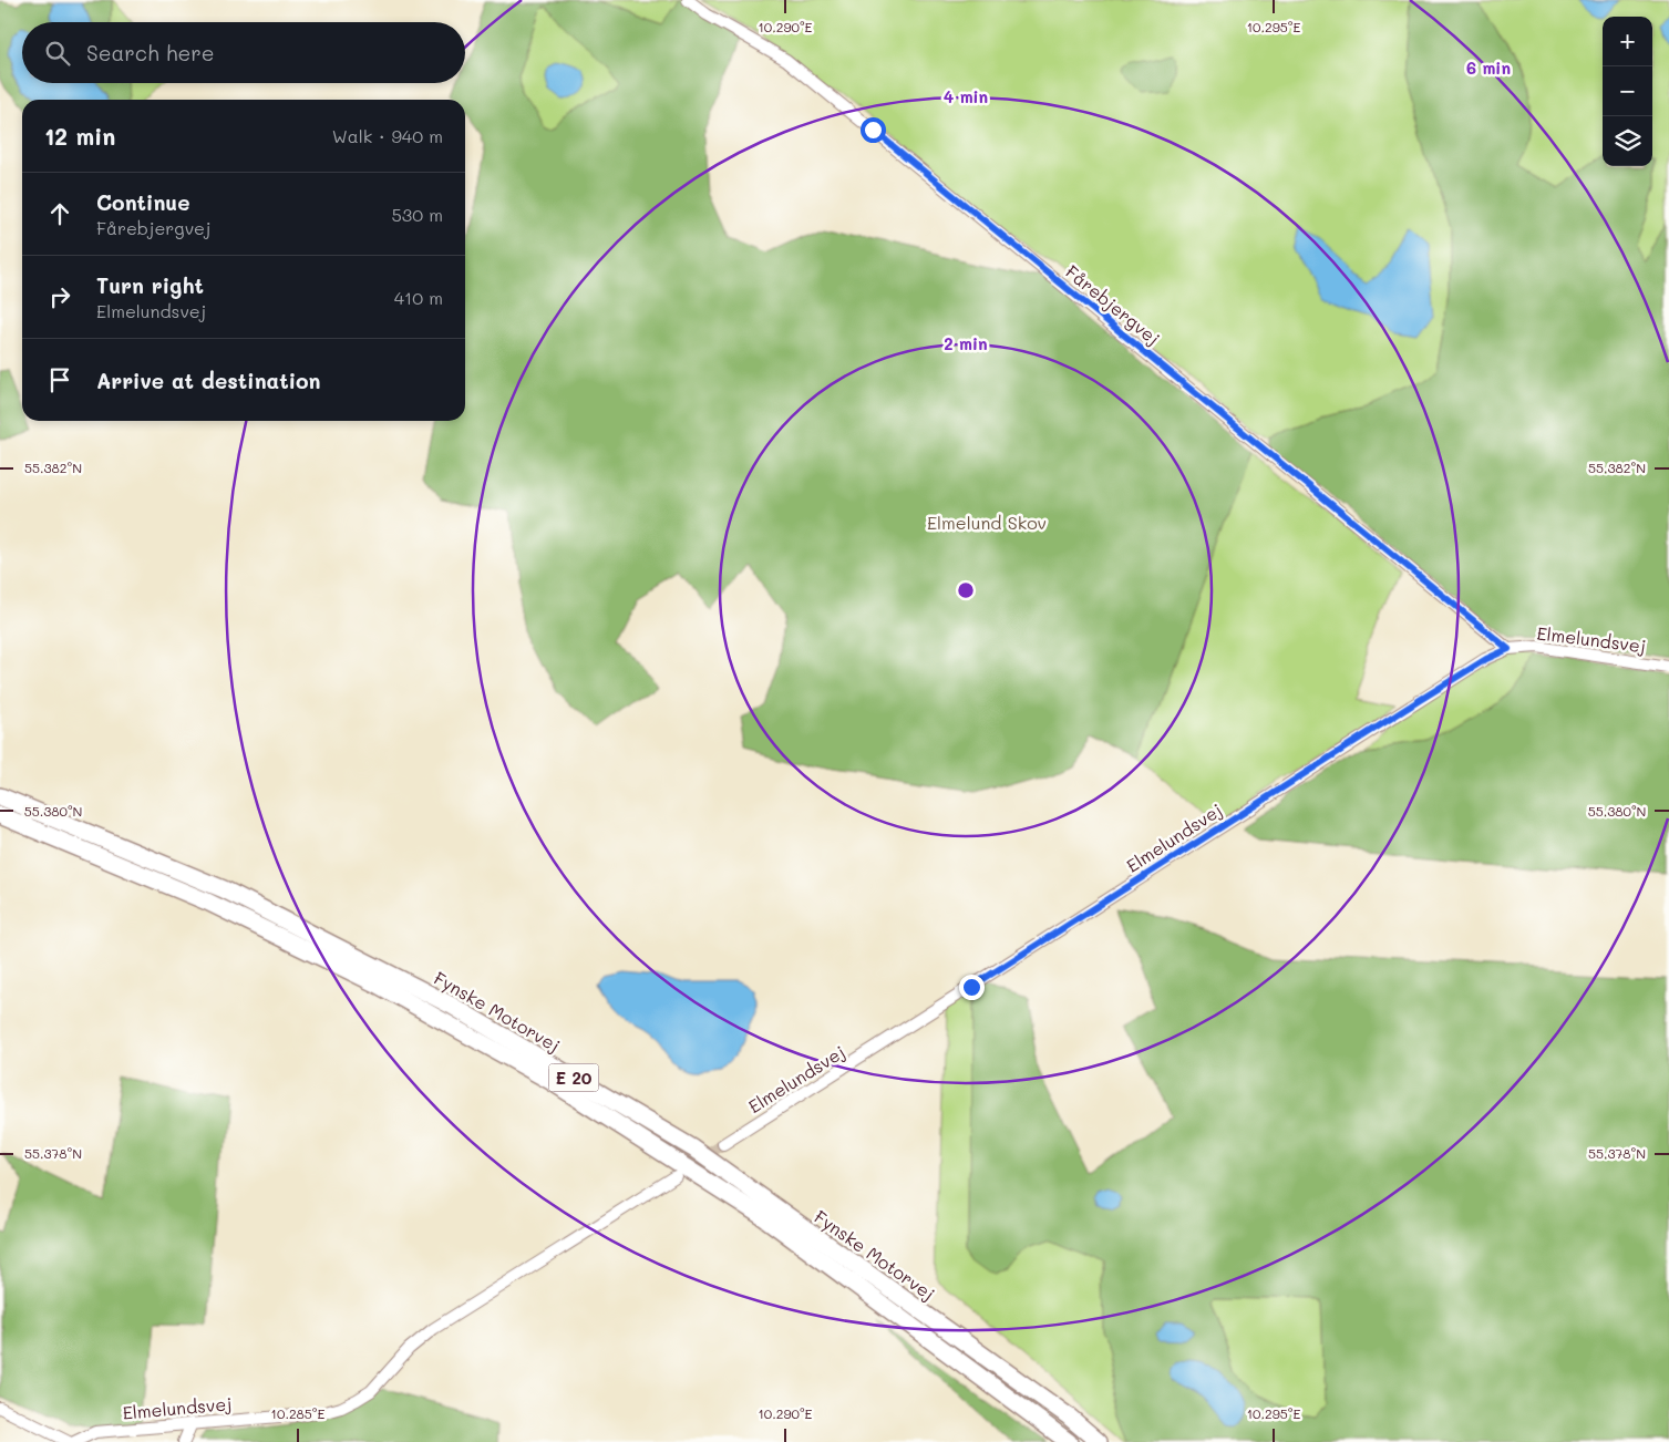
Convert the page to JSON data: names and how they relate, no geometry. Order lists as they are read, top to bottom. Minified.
{"streets":{"highway":["Fynske Motorvej","E 20"],"street":["Fårebjergvej","Elmelundsvej"]},"crossings":[["Fårebjergvej","Elmelundsvej"]],"parks":["Elmelund Skov"],"page":{"map_buttons":["+","−"],"search":"Search here","heading":["12 min","Walk · 940 m"],"list":[["Continue","Fårebjergvej","530 m"],["Turn right","Elmelundsvej","410 m"],"Arrive at destination"]},"coordinates":["10.290°E","10.295°E","55.382°N","55.380°N","55.378°N","10.285°E"],"rings":["6 min","4 min","2 min"]}
